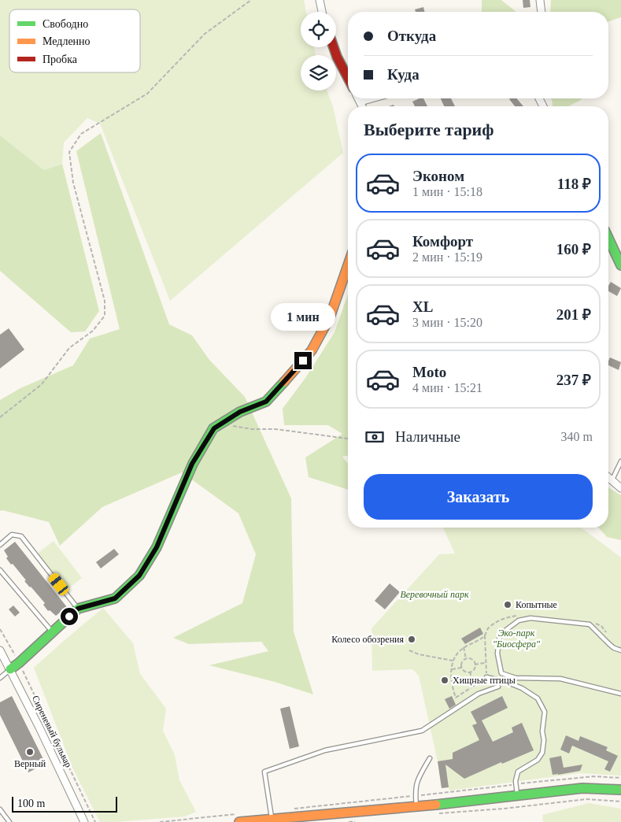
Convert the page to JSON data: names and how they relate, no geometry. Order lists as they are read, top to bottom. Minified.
{"streets":{"street":["Сиреневый бульвар"]},"parks":["Веревочный парк","Эко-парк \"Биосфера\""],"places":["Копытные","Колесо обозрения","Хищные птицы","Верный"],"legend":["Свободно","Медленно","Пробка"],"scale_bar":"100 m","page":{"banner":["Откуда","Куда"],"heading":"Выберите тариф","list":[{"name":"Эконом","note":"1 мин · 15:18","value":"118 ₽"},{"name":"Комфорт","note":"2 мин · 15:19","value":"160 ₽"},{"name":"XL","note":"3 мин · 15:20","value":"201 ₽"},{"name":"Moto","note":"4 мин · 15:21","value":"237 ₽"}],"bubble":"1 мин","pay":["Наличные","340 m"],"buttons":"Заказать","scale":"100 m"}}
